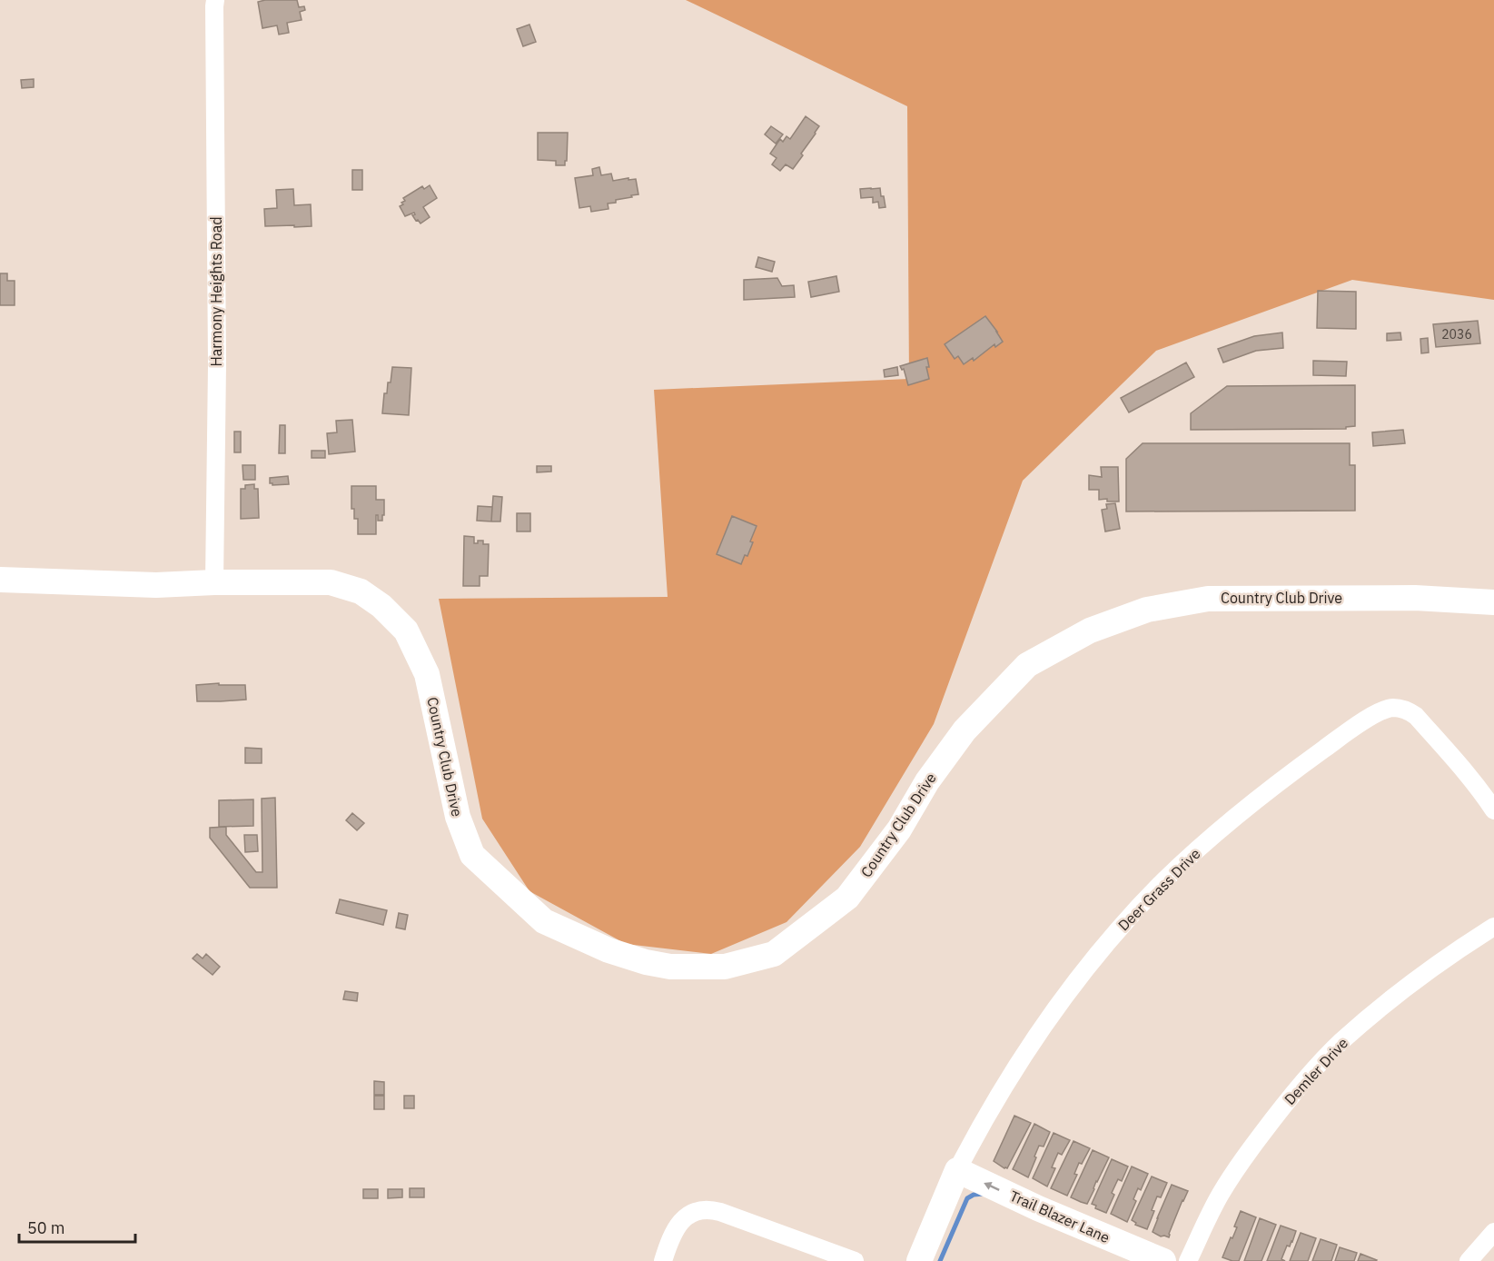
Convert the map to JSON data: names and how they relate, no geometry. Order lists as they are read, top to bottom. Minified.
{"streets":{"street":["Harmony Heights Road","Country Club Drive","Deer Grass Drive","Demler Drive","Trail Blazer Lane"]},"crossings":[["Harmony Heights Road","Country Club Drive"],["Deer Grass Drive","Trail Blazer Lane"]],"one_way":["Trail Blazer Lane"],"house_numbers":["2036"],"scale_bar":"50 m"}
